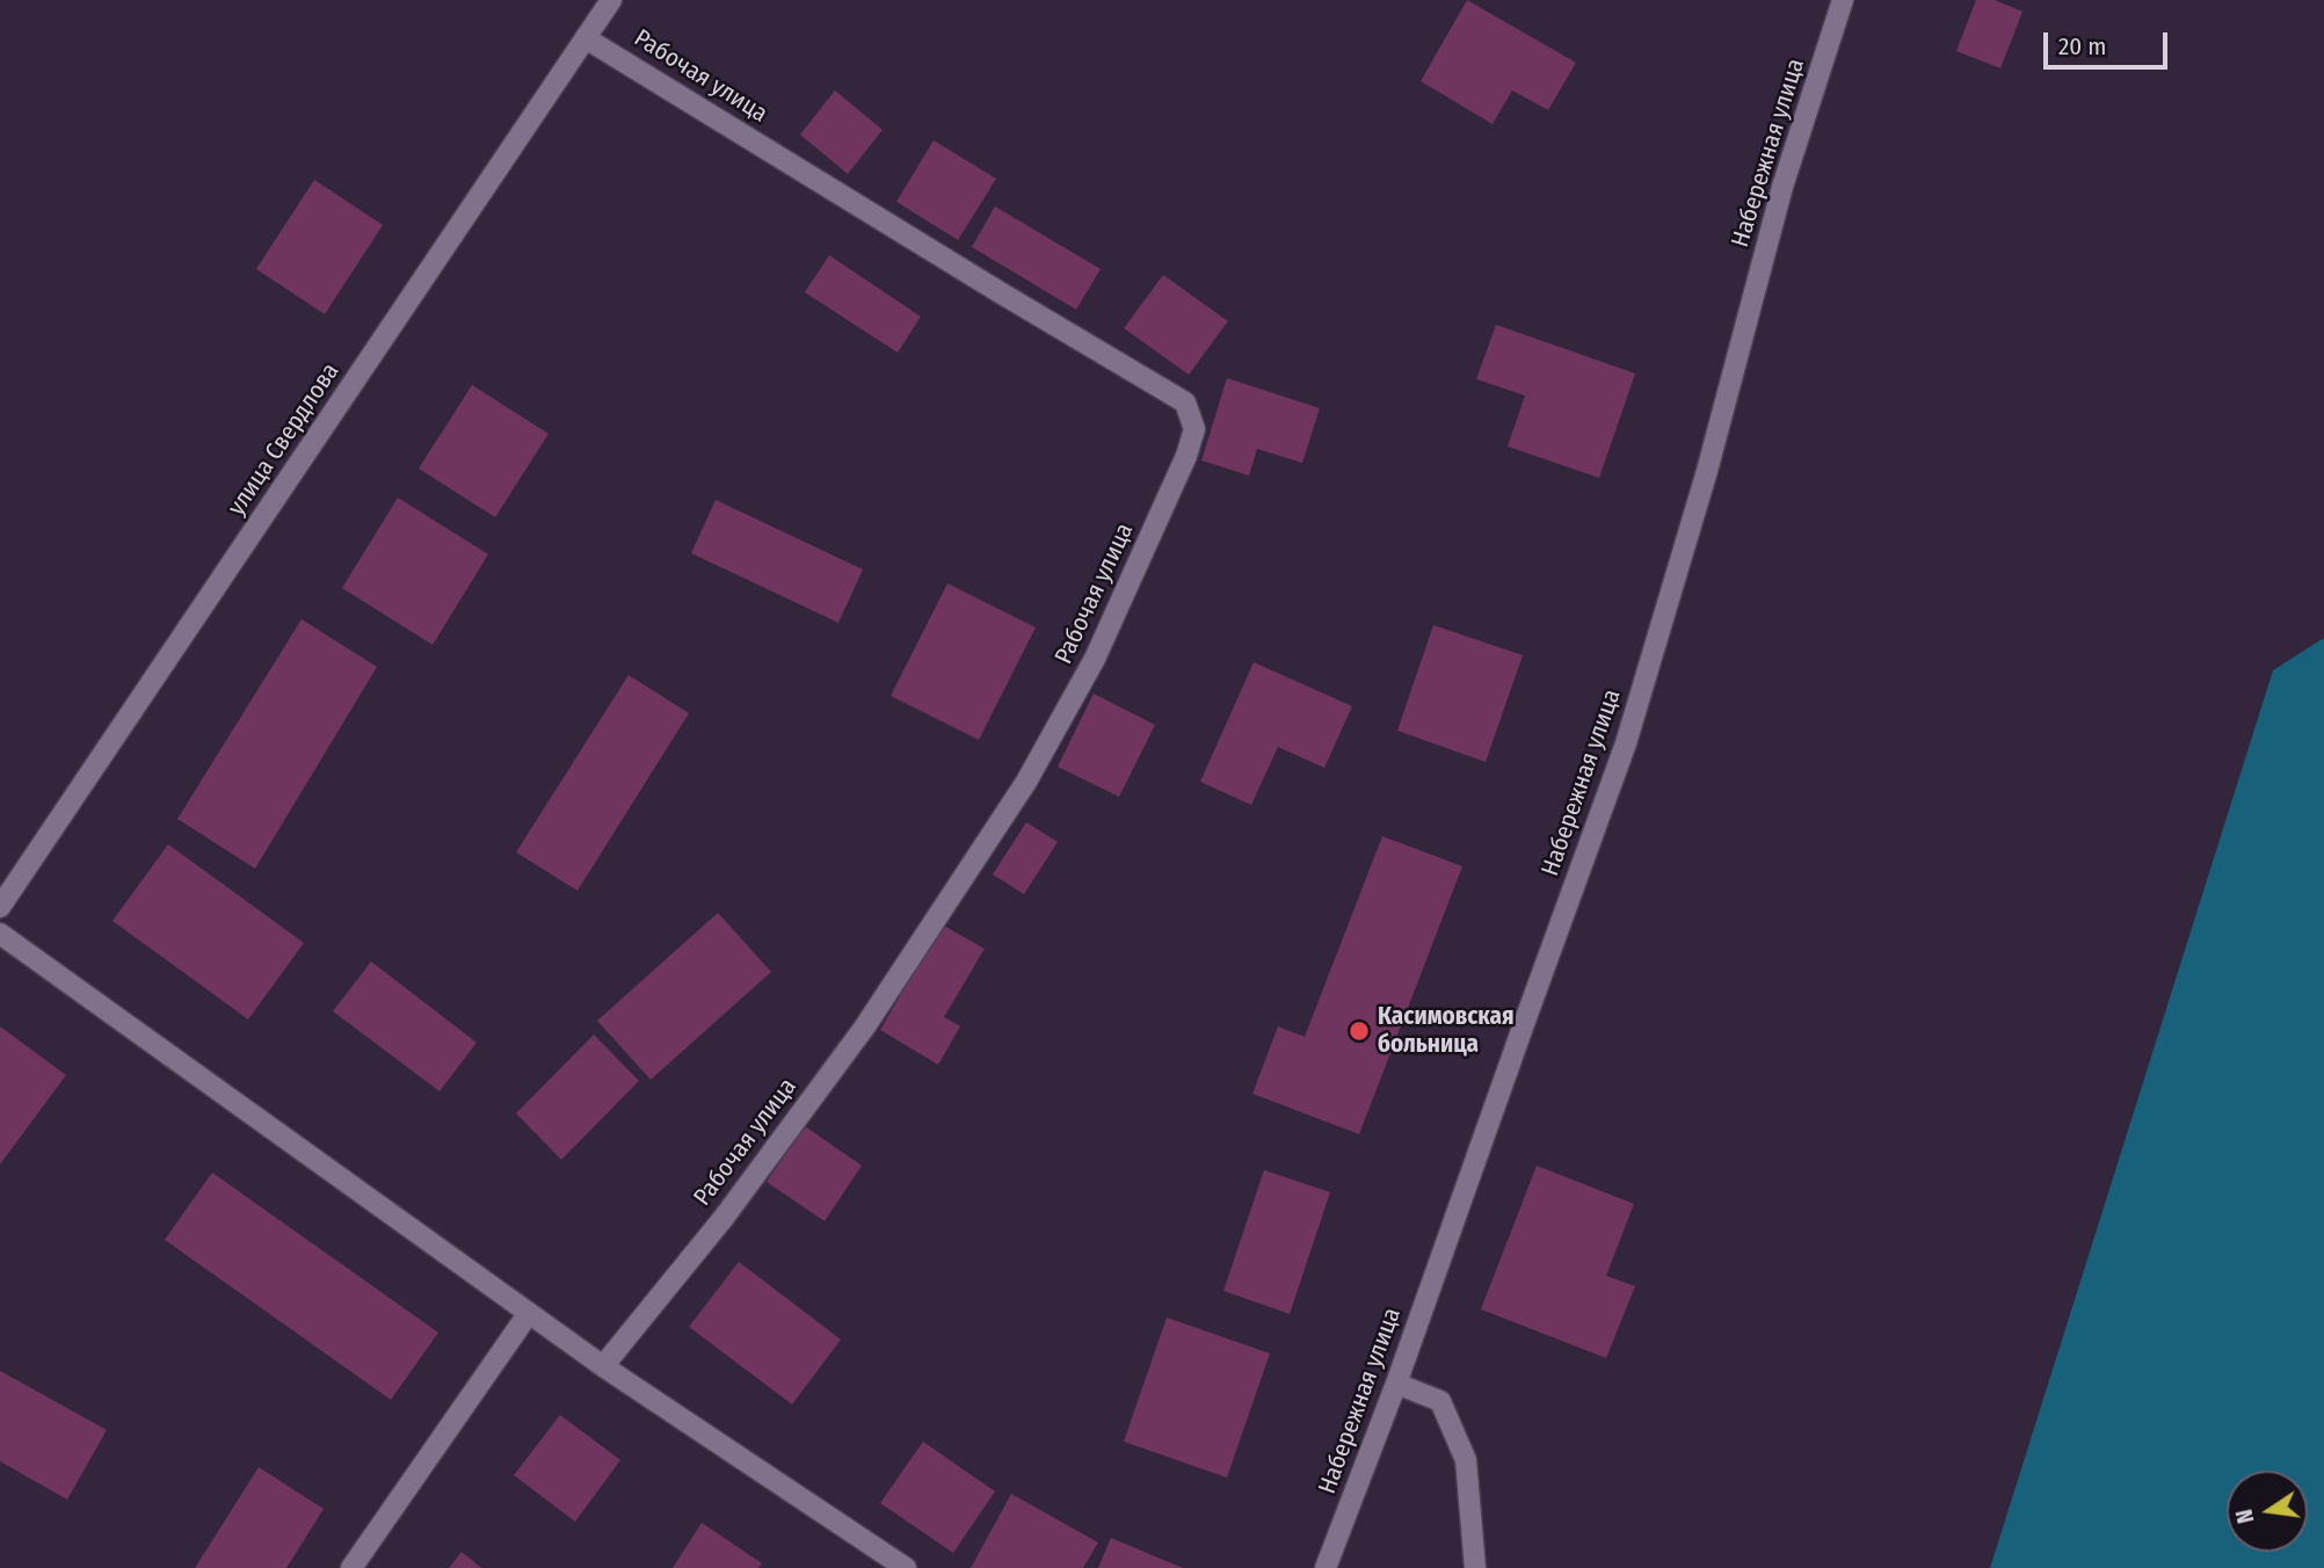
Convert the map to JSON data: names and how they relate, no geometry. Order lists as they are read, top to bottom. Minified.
{"streets":{"street":["Рабочая улица","Набережная улица","улица Свердлова"]},"crossings":[["Рабочая улица","улица Свердлова"]],"places":["Касимовская больница"],"scale_bar":"20 m","north":"left"}
